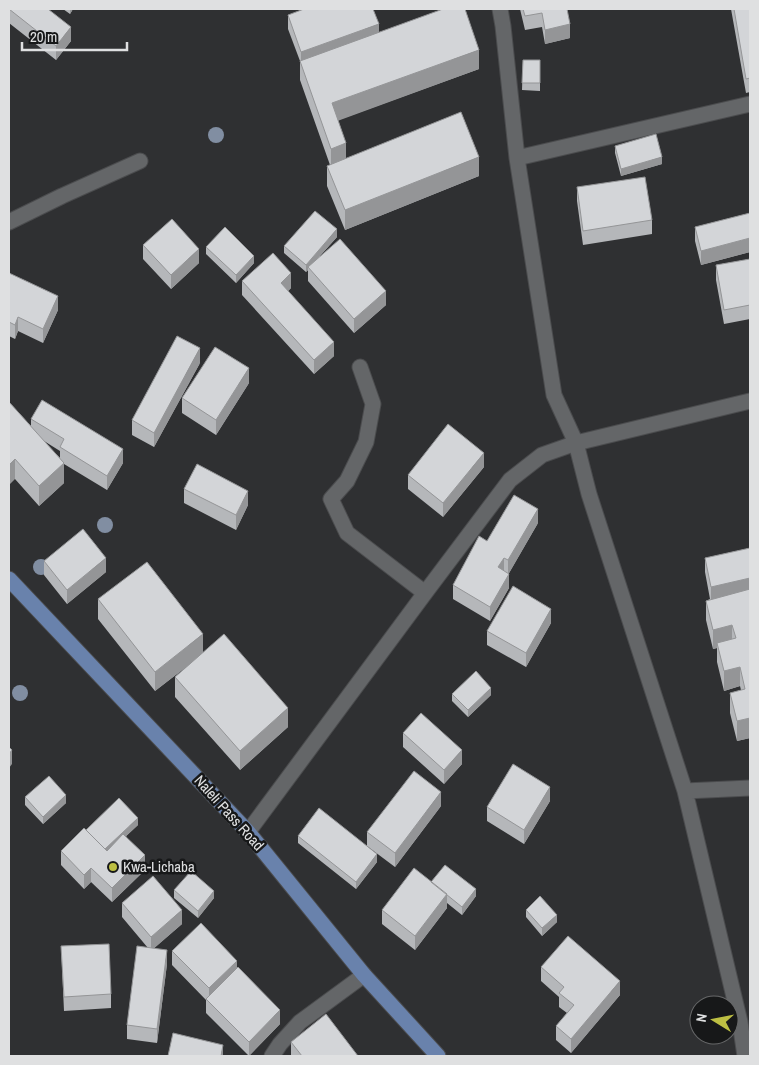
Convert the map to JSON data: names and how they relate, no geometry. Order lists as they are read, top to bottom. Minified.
{"streets":{"main road":["Naleli Pass Road"]},"places":["Kwa-Lichaba"],"scale_bar":"20 m","north":"left"}
